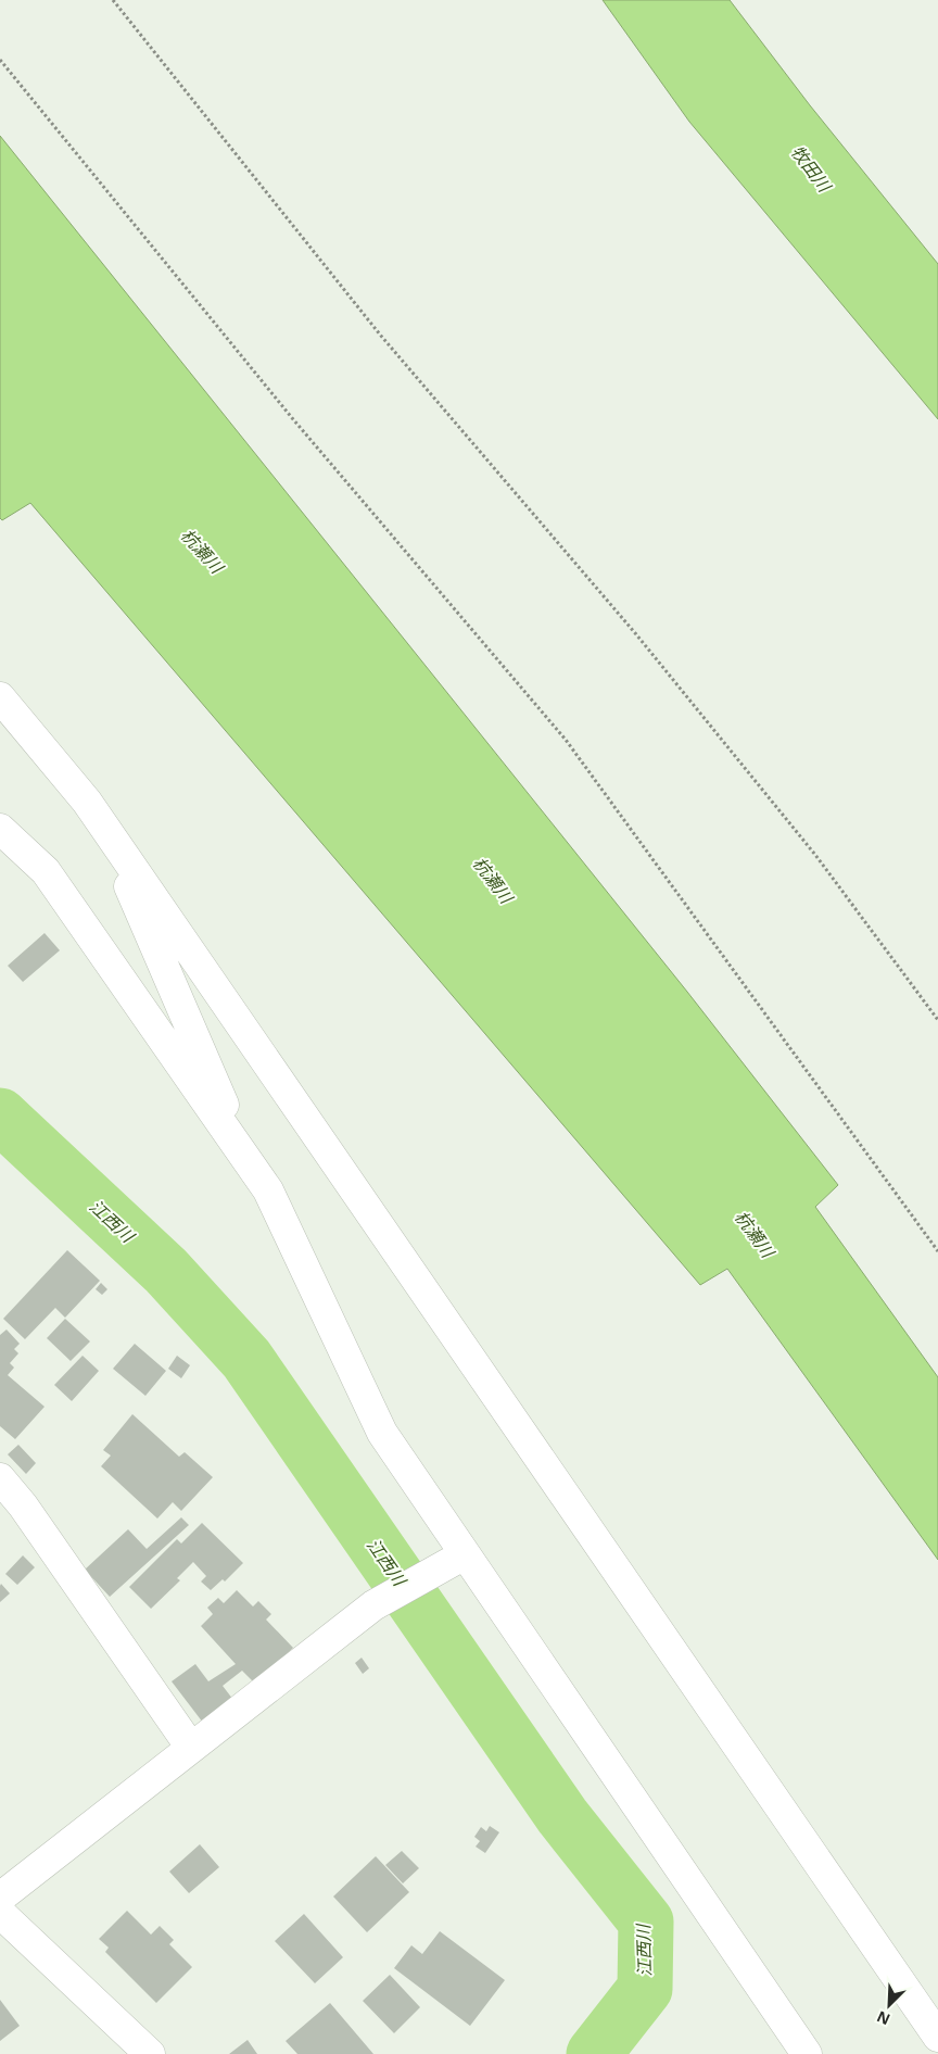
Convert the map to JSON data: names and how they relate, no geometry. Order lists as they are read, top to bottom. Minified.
{"water":["牧田川","杭瀬川","江西川"],"north":"bottom left"}
